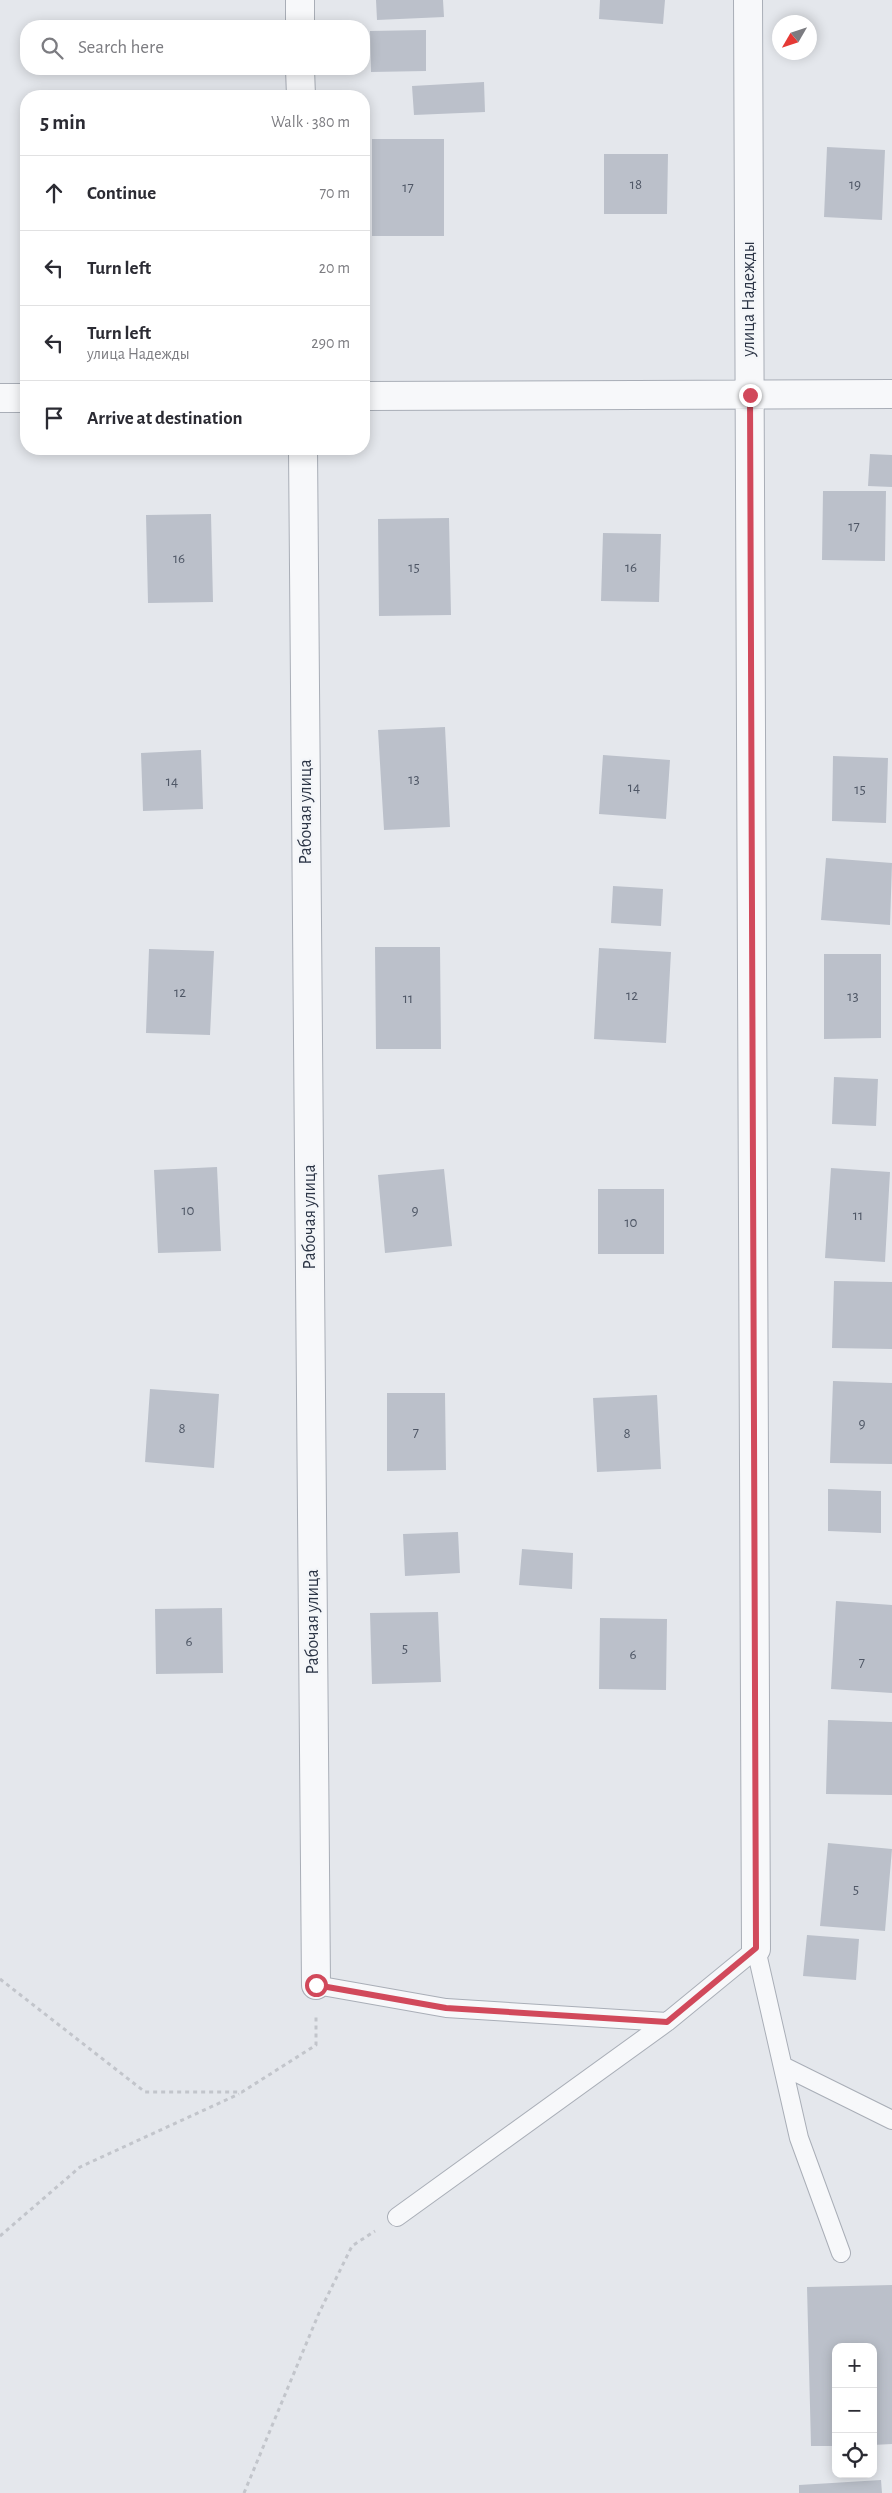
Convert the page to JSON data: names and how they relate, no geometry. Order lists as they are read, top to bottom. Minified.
{"streets":{"street":["улица Надежды","Рабочая улица"]},"house_numbers":["18","19","17","17","16","15","16","13","14","14","15","12","12","13","11","10","9","11","10","9","8","7","8","6","5","6","7","5"],"north":"bottom left","page":{"search":"Search here","heading":["5 min","Walk · 380 m"],"list":[["Continue","70 m"],["Turn left","20 m"],["Turn left","улица Надежды","290 m"],"Arrive at destination"],"map_buttons":["+","−"]}}
